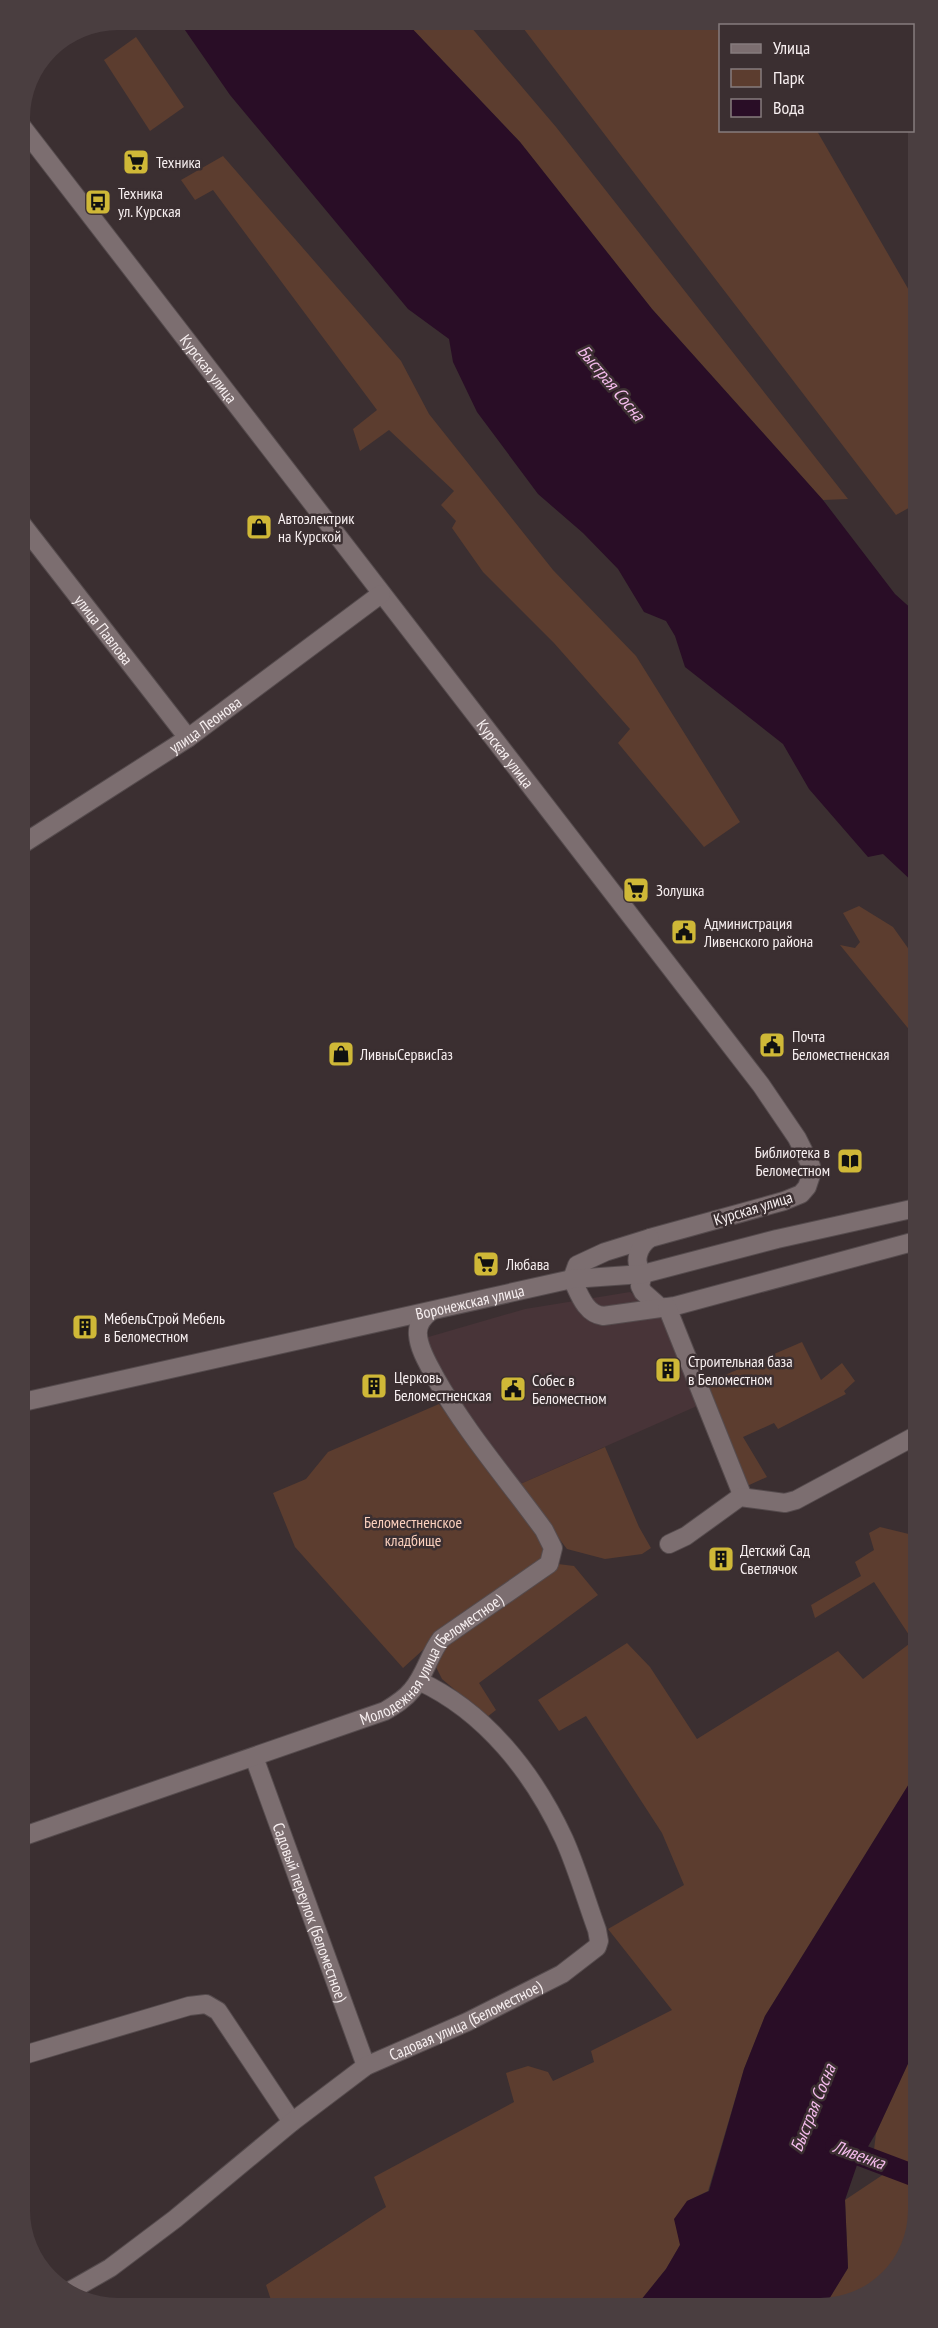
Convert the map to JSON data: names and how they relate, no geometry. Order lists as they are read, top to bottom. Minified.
{"streets":{"street":["Курская улица","улица Павлова","улица Леонова","Воронежская улица","Молодежная улица (Беломестное)","Садовый переулок (Беломестное)","Садовая улица (Беломестное)"]},"crossings":[["Курская улица","улица Леонова"],["Курская улица","Воронежская улица"],["улица Павлова","улица Леонова"],["Воронежская улица","Молодежная улица (Беломестное)"],["Молодежная улица (Беломестное)","Садовый переулок (Беломестное)"],["Молодежная улица (Беломестное)","Садовая улица (Беломестное)"],["Садовый переулок (Беломестное)","Садовая улица (Беломестное)"]],"water":["Быстрая Сосна","Ливенка"],"parks":["Беломестненское кладбище"],"places":{"supermarket":["Техника","Золушка","Любава"],"bus stop":["Техника ул. Курская"],"shop":["Автоэлектрик на Курской","ЛивныСервисГаз"],"public building":["Администрация Ливенского района","Почта Беломестненская","Собес в Беломестном"],"library":["Библиотека в Беломестном"],"building":["МебельСтрой Мебель в Беломестном","Строительная база в Беломестном","Церковь Беломестненская","Детский Сад Светлячок"]},"legend":["Улица","Парк","Вода"]}
